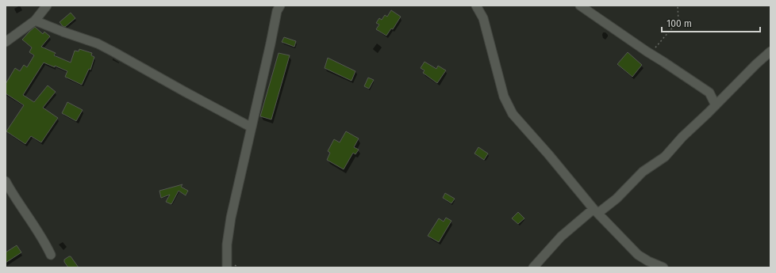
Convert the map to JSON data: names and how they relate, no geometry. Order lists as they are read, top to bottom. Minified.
{"scale_bar":"100 m"}
